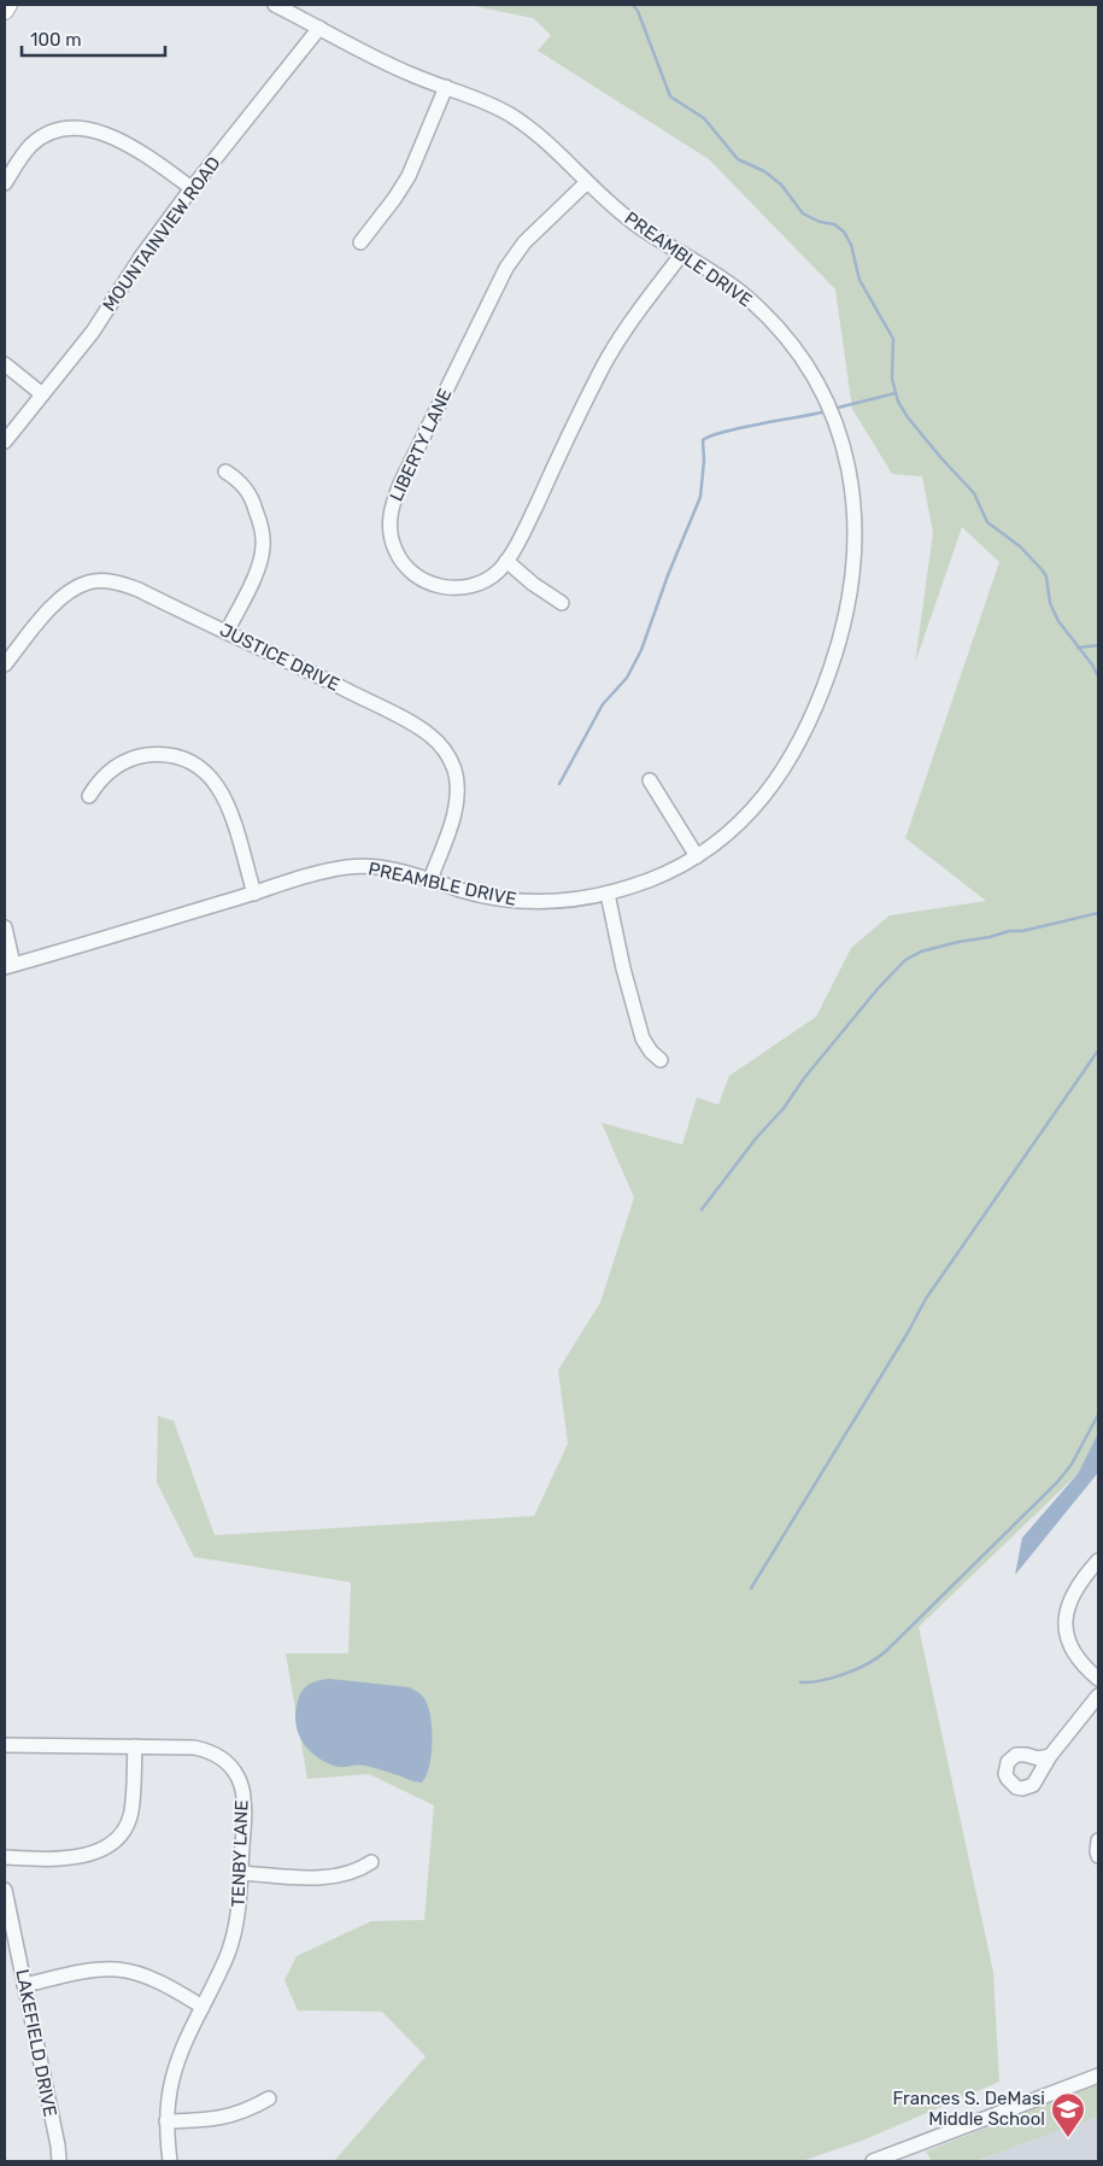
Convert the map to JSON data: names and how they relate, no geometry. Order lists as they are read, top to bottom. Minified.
{"streets":{"street":["MOUNTAINVIEW ROAD","PREAMBLE DRIVE","LIBERTY LANE","JUSTICE DRIVE","TENBY LANE","LAKEFIELD DRIVE"]},"crossings":[["MOUNTAINVIEW ROAD","PREAMBLE DRIVE"],["PREAMBLE DRIVE","LIBERTY LANE"],["PREAMBLE DRIVE","JUSTICE DRIVE"]],"places":{"school or university":["Frances S. DeMasi Middle School"]},"scale_bar":"100 m"}
